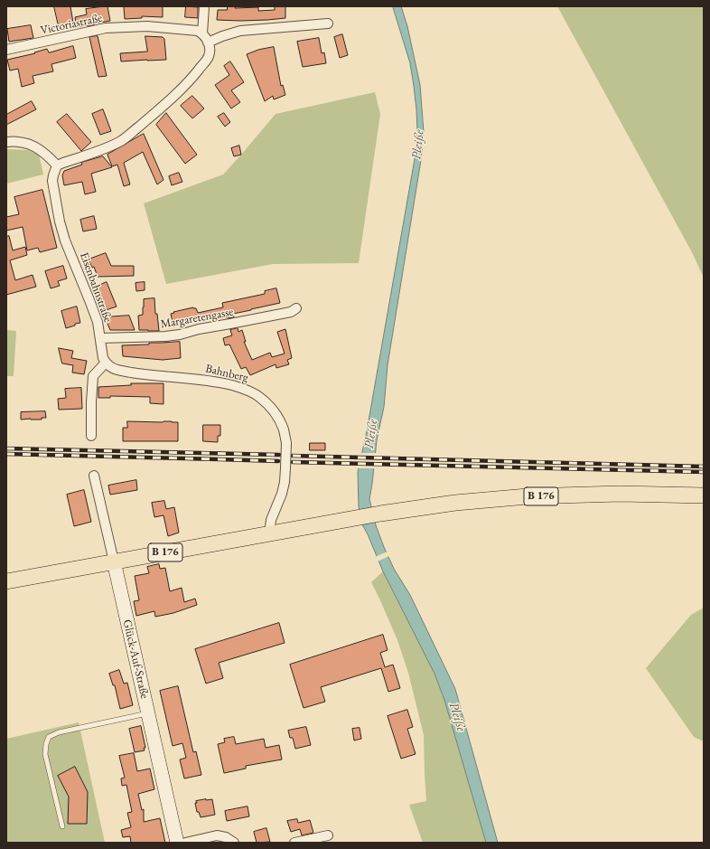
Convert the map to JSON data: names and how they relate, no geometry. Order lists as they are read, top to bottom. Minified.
{"streets":{"main road":["B 176","Glück-Auf-Straße"],"street":["Victoriastraße","Eisenbahnstraße","Margaretengasse","Bahnberg"]},"crossings":[["Eisenbahnstraße","Margaretengasse"],["Eisenbahnstraße","Bahnberg"],["Bahnberg","B 176"],["B 176","Glück-Auf-Straße"]],"water":["Pleiße"]}
